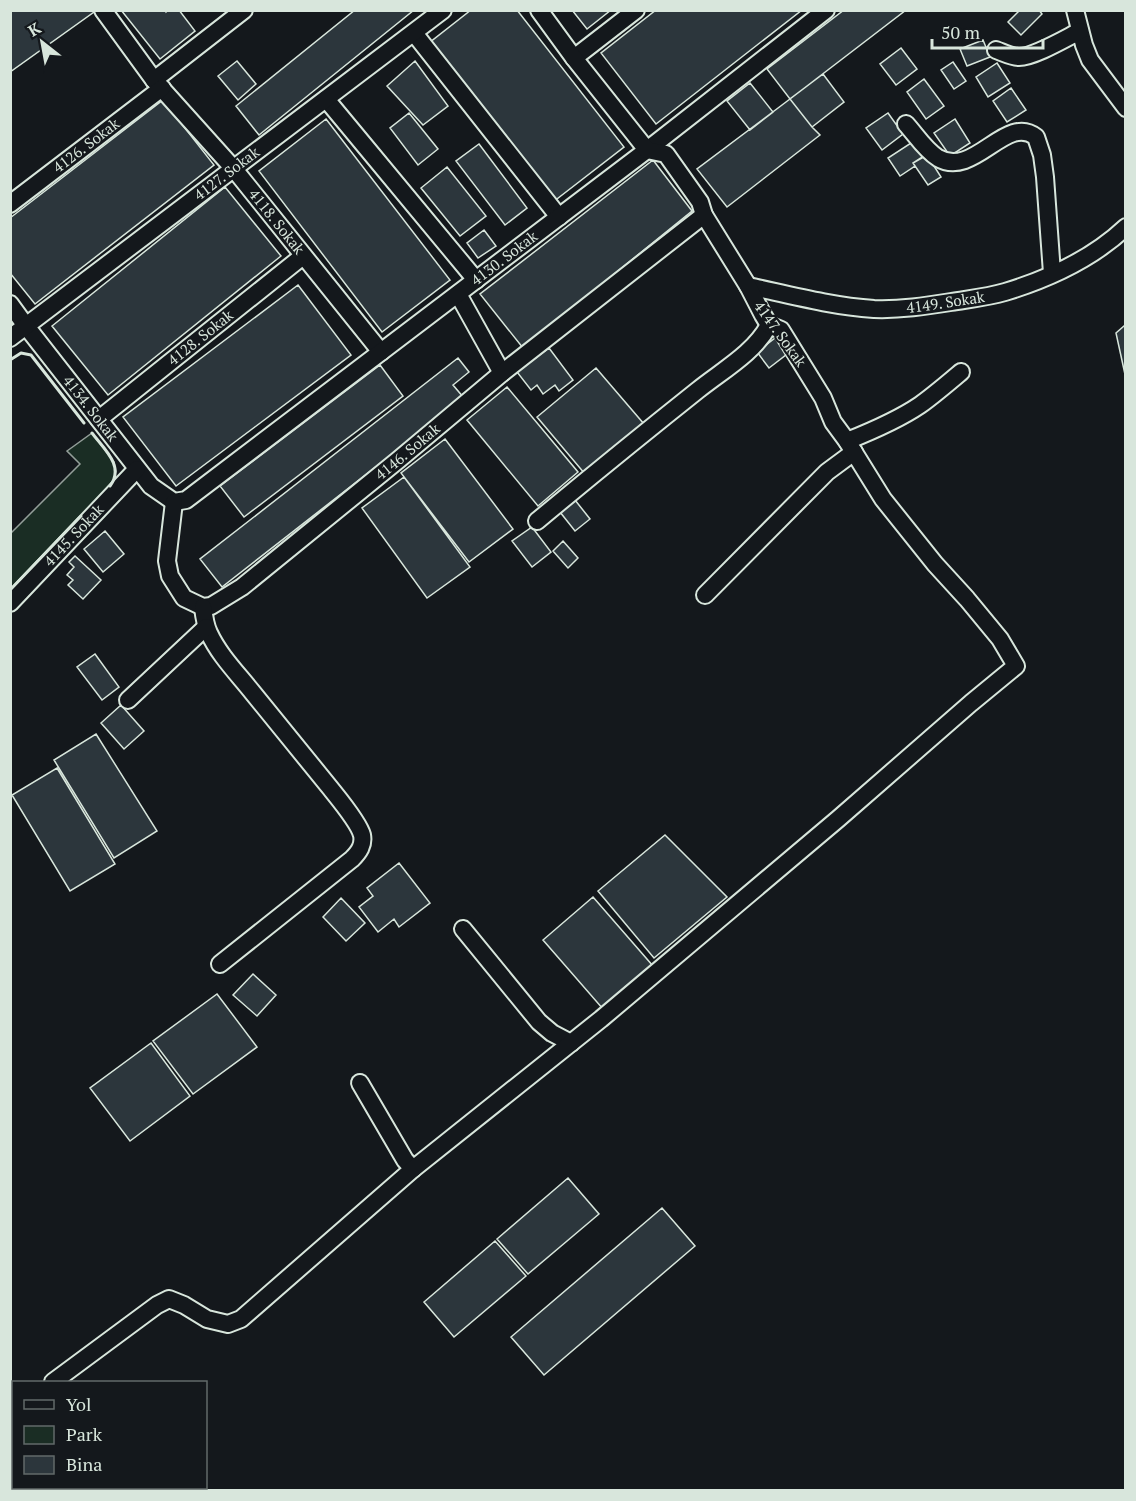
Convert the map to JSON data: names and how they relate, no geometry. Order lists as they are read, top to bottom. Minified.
{"streets":{"street":["4126. Sokak","4127. Sokak","4118. Sokak","4130. Sokak","4149. Sokak","4147. Sokak","4128. Sokak","4134. Sokak","4146. Sokak","4145. Sokak"]},"crossings":[["4126. Sokak","4118. Sokak"],["4127. Sokak","4118. Sokak"],["4127. Sokak","4134. Sokak"],["4118. Sokak","4130. Sokak"],["4118. Sokak","4128. Sokak"],["4130. Sokak","4147. Sokak"],["4130. Sokak","4134. Sokak"],["4149. Sokak","4147. Sokak"],["4147. Sokak","4146. Sokak"],["4128. Sokak","4134. Sokak"],["4134. Sokak","4145. Sokak"]],"legend":["Yol","Park","Bina"],"scale_bar":"50 m","north":"top left"}
